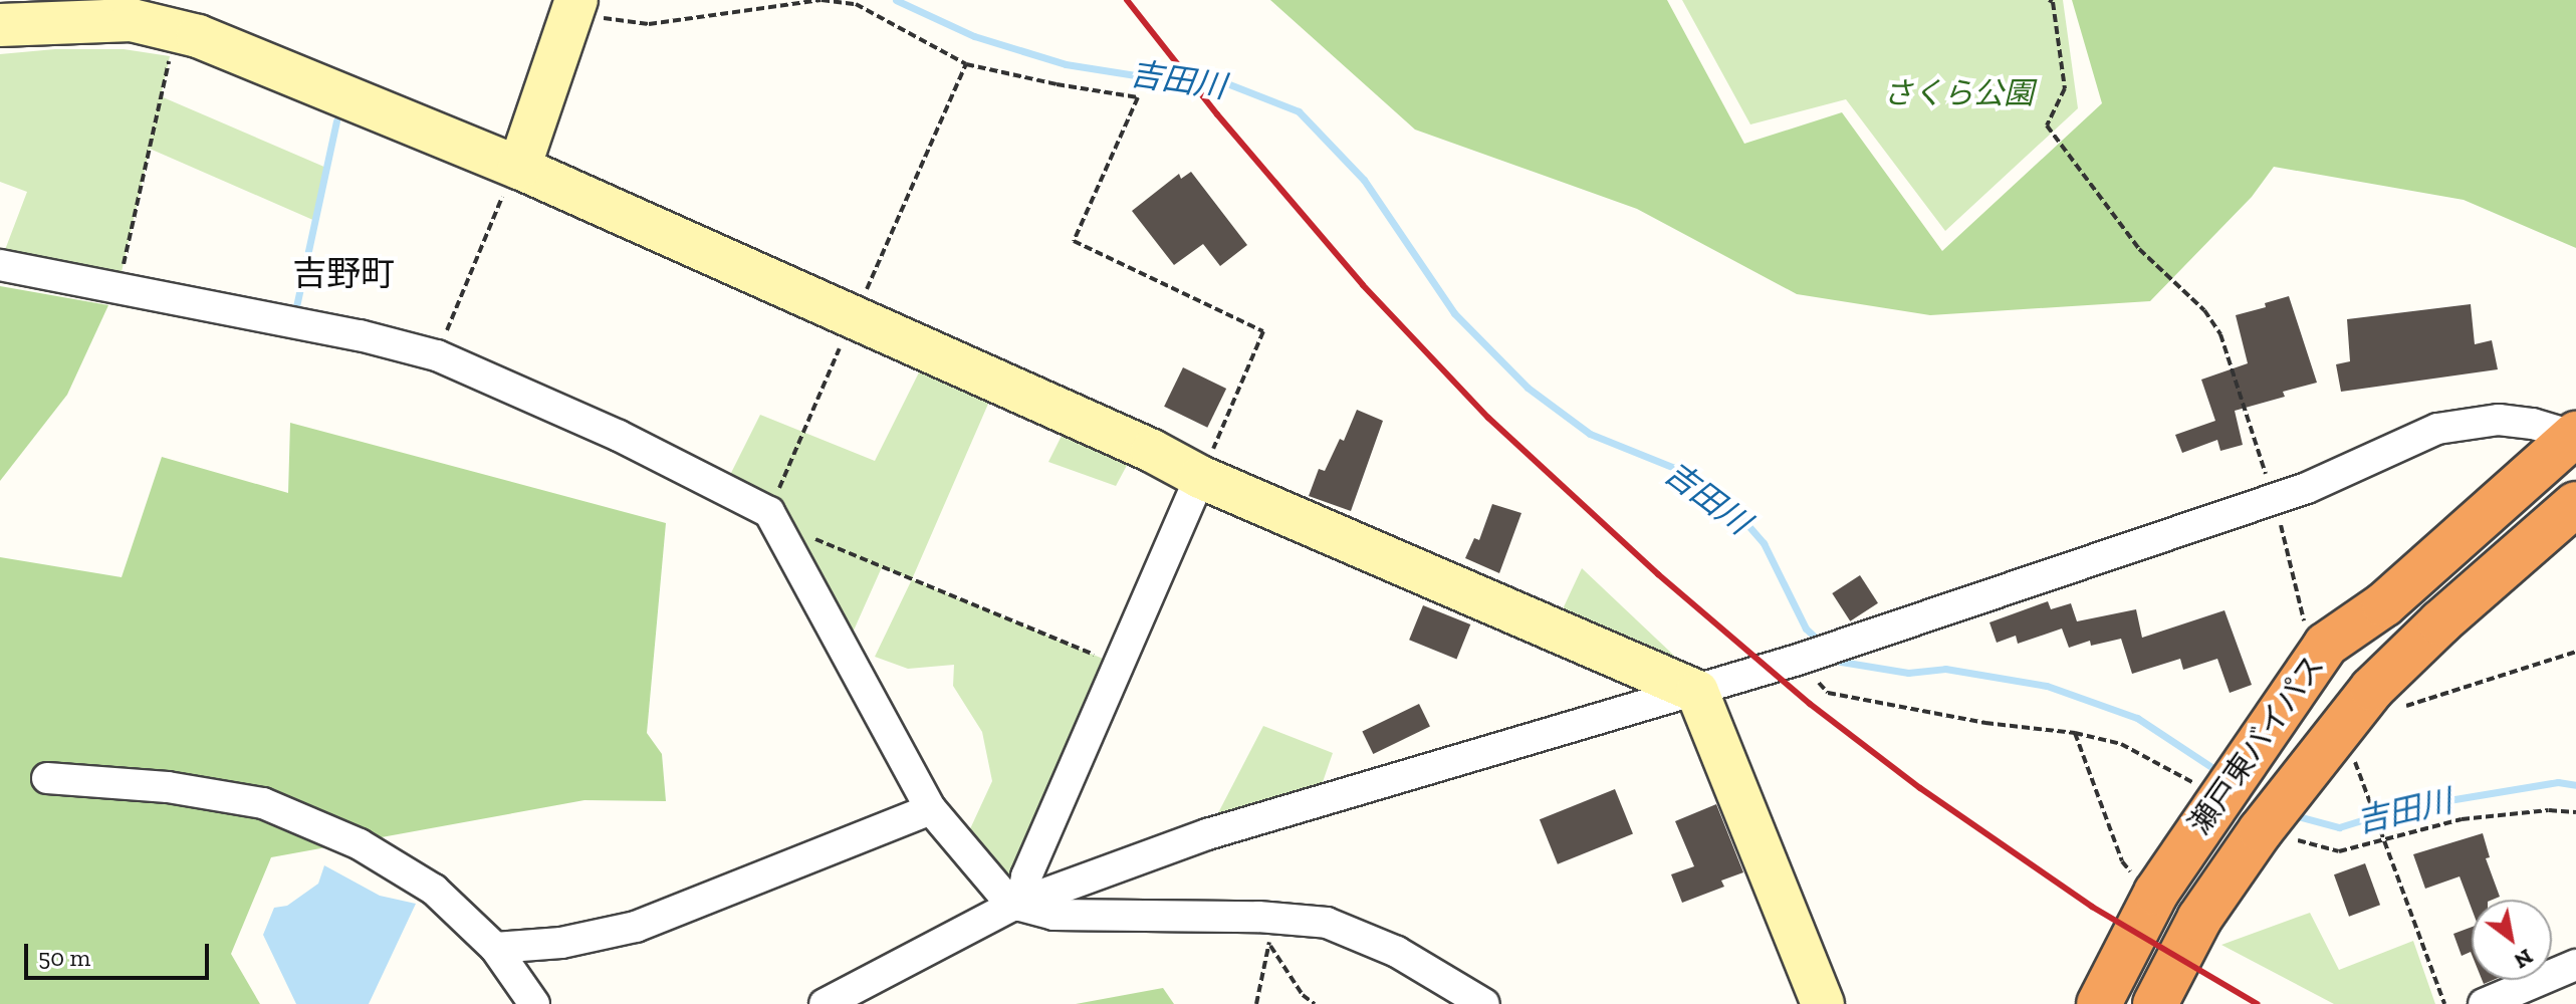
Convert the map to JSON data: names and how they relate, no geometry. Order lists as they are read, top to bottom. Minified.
{"streets":{"highway":["瀬戸東バイパス"]},"districts":["吉野町"],"water":["吉田川"],"parks":["さくら公園"],"scale_bar":"50 m","north":"bottom right"}
